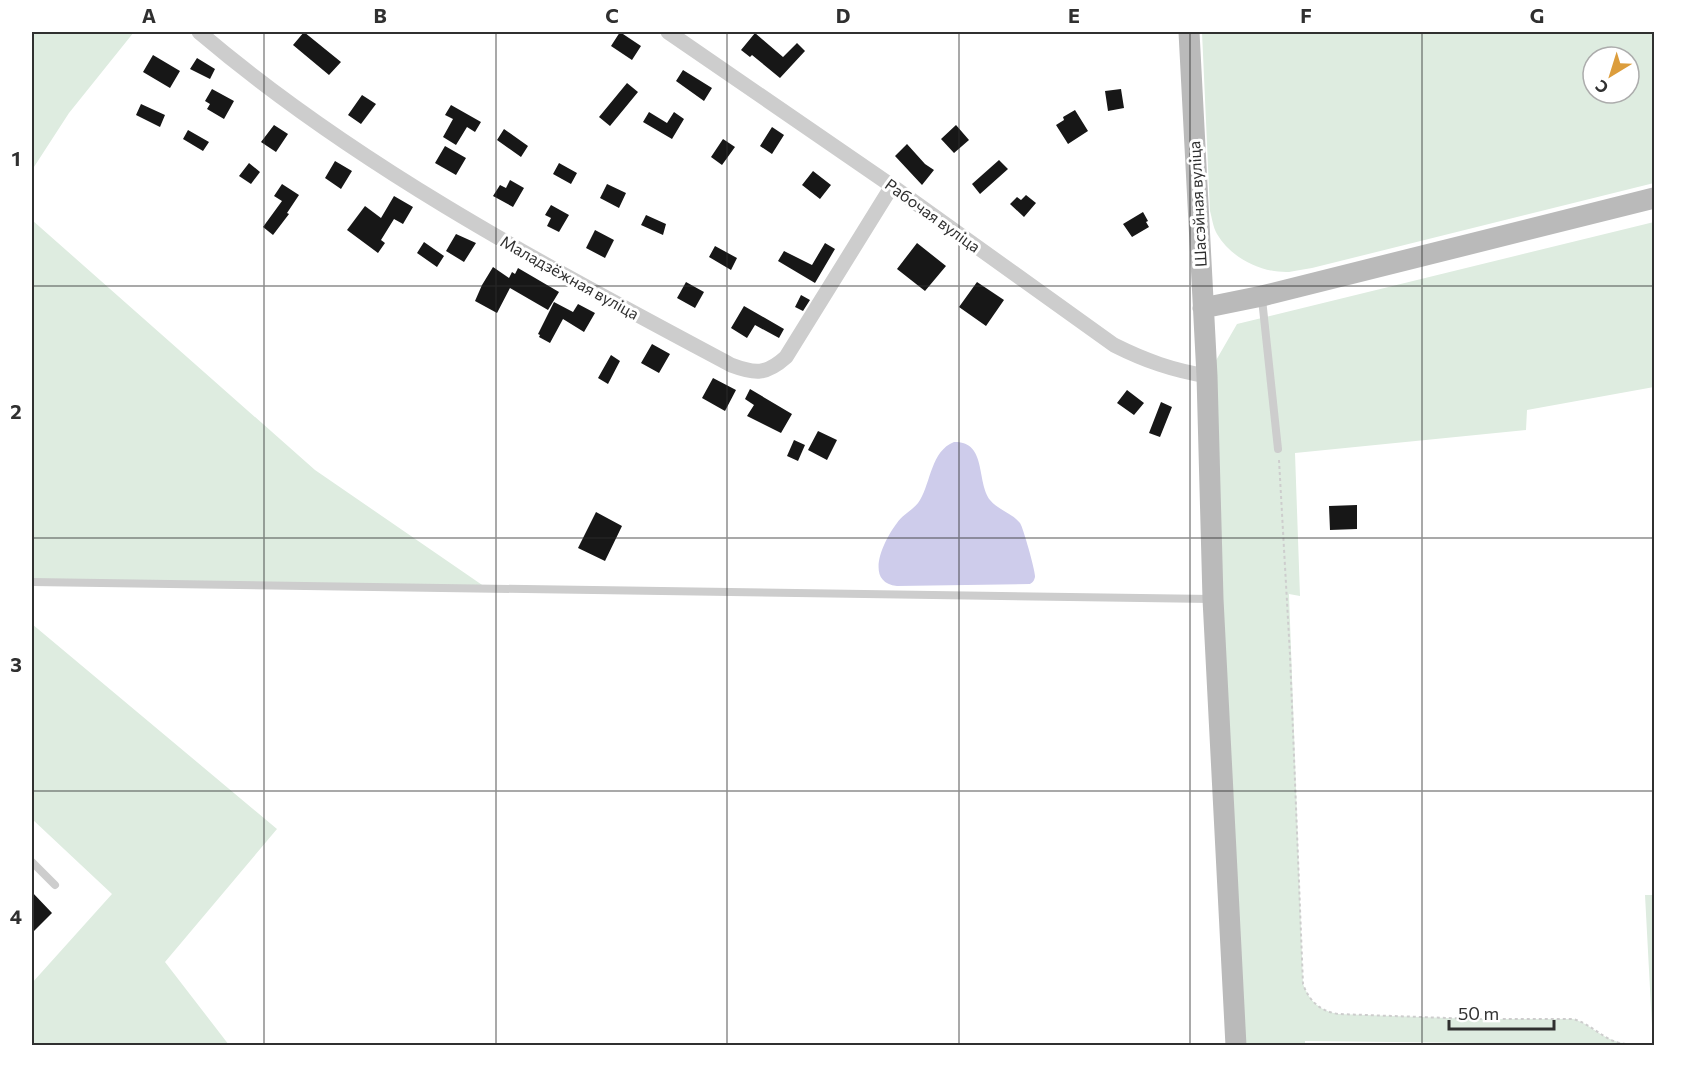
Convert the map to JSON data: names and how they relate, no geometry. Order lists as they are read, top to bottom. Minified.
{"streets":{"main road":["Шасэйная вуліца"],"street":["Рабочая вуліца","Маладзёжная вуліца"]},"crossings":[["Шасэйная вуліца","Рабочая вуліца"],["Рабочая вуліца","Маладзёжная вуліца"]],"scale_bar":"50 m","north":"bottom left","grid":{"columns":["A","B","C","D","E","F","G"],"rows":["1","2","3","4"]}}
